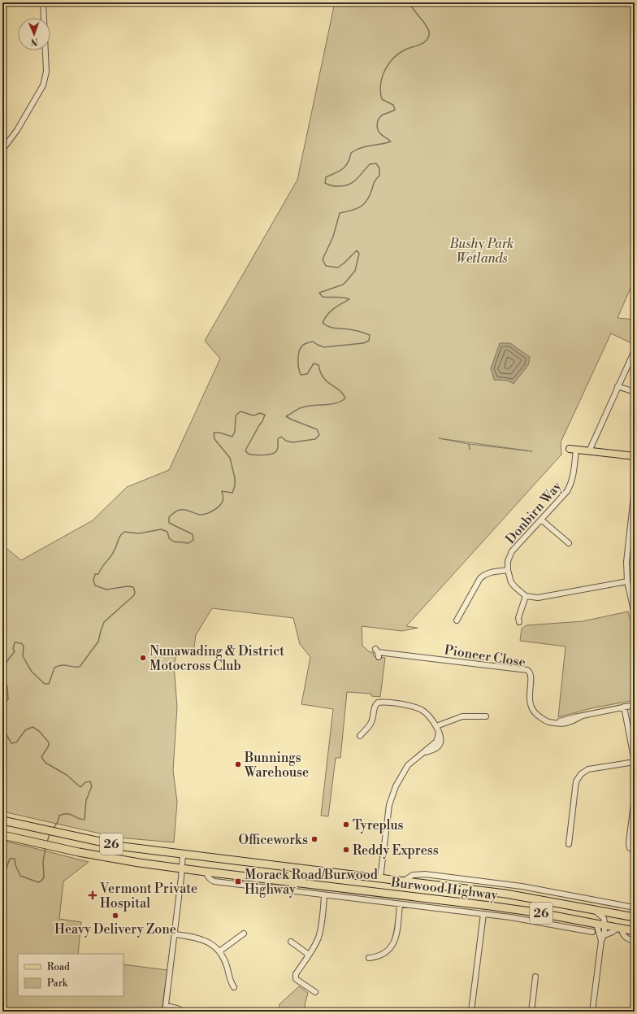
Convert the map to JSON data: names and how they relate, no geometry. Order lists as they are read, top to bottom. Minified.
{"streets":{"highway":["26","Burwood Highway"],"street":["Donbirn Way","Pioneer Close"]},"parks":["Bushy Park Wetlands"],"places":{"other":["Nunawading & District Motocross Club","Bunnings Warehouse","Tyreplus","Officeworks","Reddy Express","Heavy Delivery Zone"],"transit":["Morack Road/Burwood Highway"],"health":["Vermont Private Hospital"]},"legend":["Road","Park"],"north":"bottom"}
